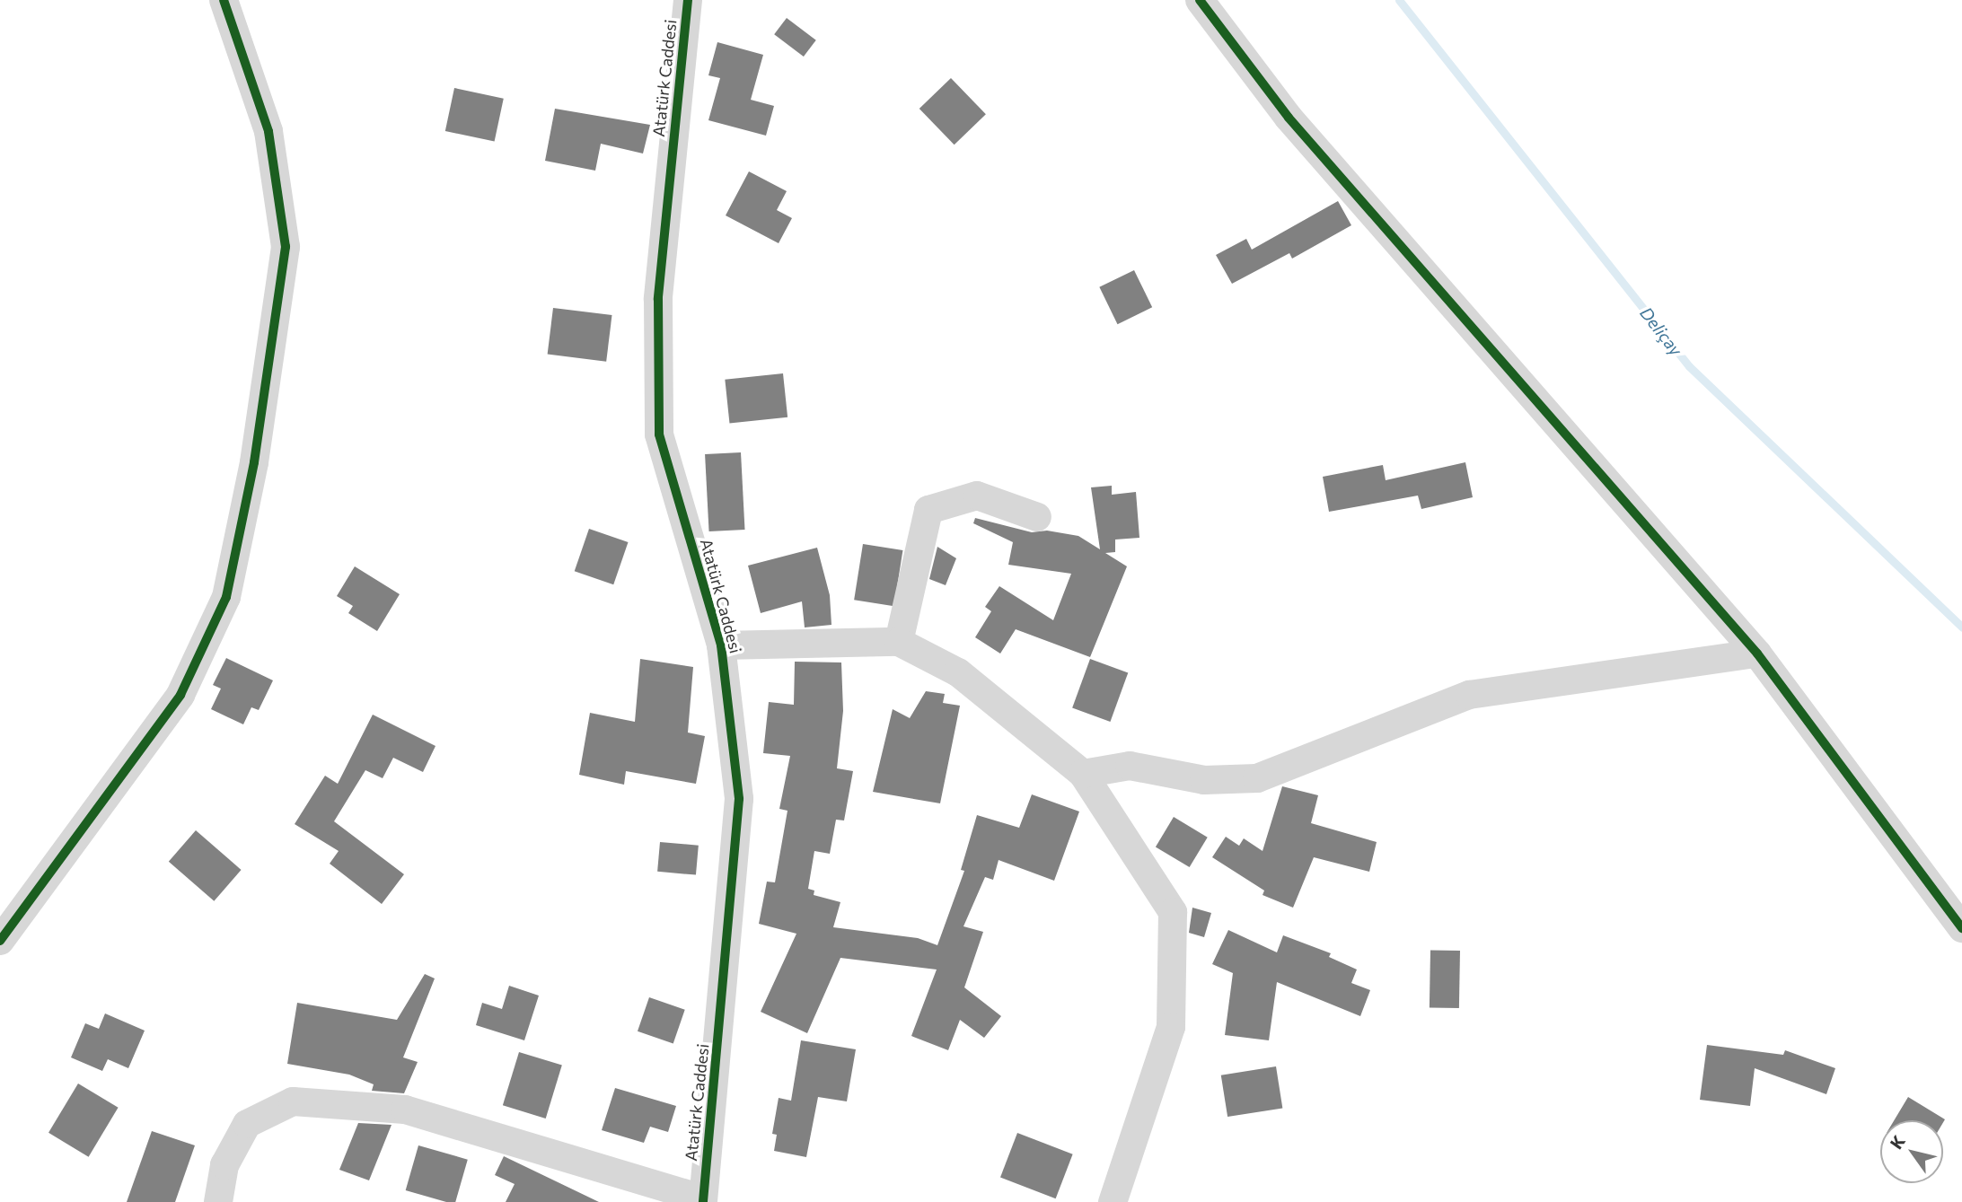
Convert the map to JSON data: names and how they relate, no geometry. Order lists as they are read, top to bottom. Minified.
{"streets":{"street":["Atatürk Caddesi"]},"water":["Deliçay"],"north":"top left"}
